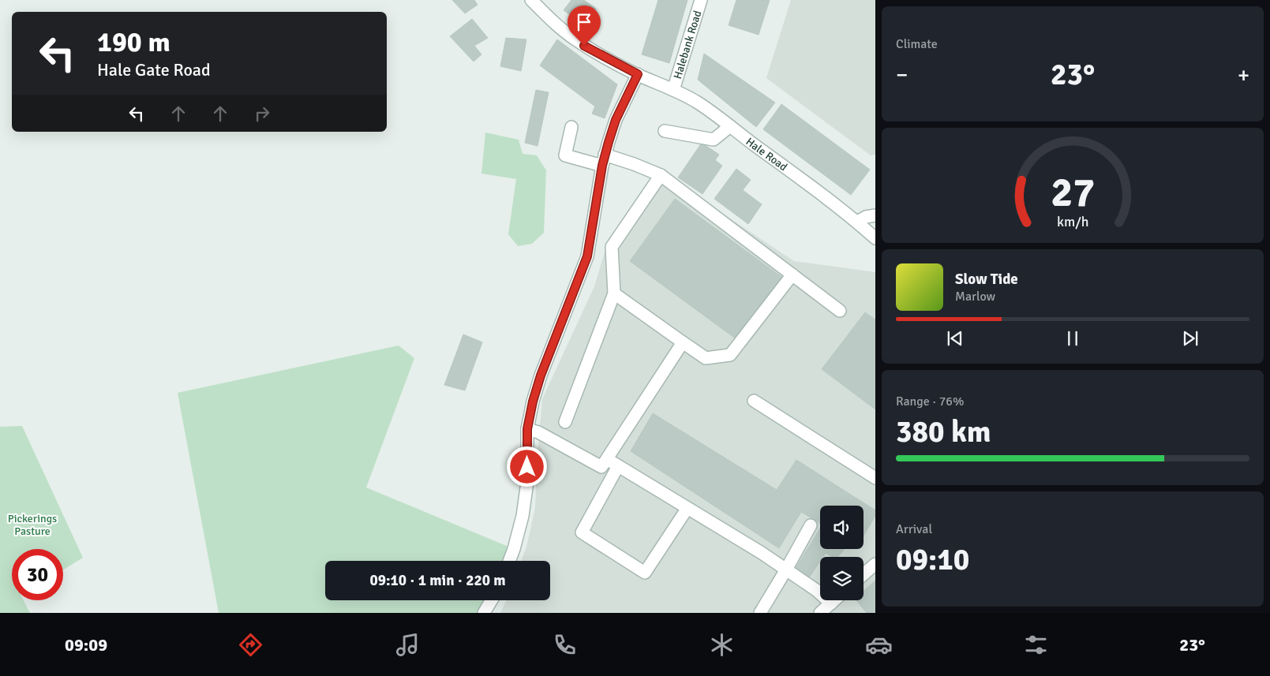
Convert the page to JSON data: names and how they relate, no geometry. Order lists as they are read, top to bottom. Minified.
{"streets":{"street":["Halebank Road","Hale Road"]},"crossings":[["Halebank Road","Hale Road"]],"parks":["Pickerings Pasture"],"page":{"tile":["Climate",["Range · 76%","380 km"],["Arrival","09:10"]],"turn":["190 m","Hale Gate Road"],"heat":["−","23°","+"],"song":["Slow Tide","Marlow"],"limit":"30","trip":"09:10 · 1 min · 220 m","tabs":["09:09","23°"],"gauge":["27","km/h"]}}
